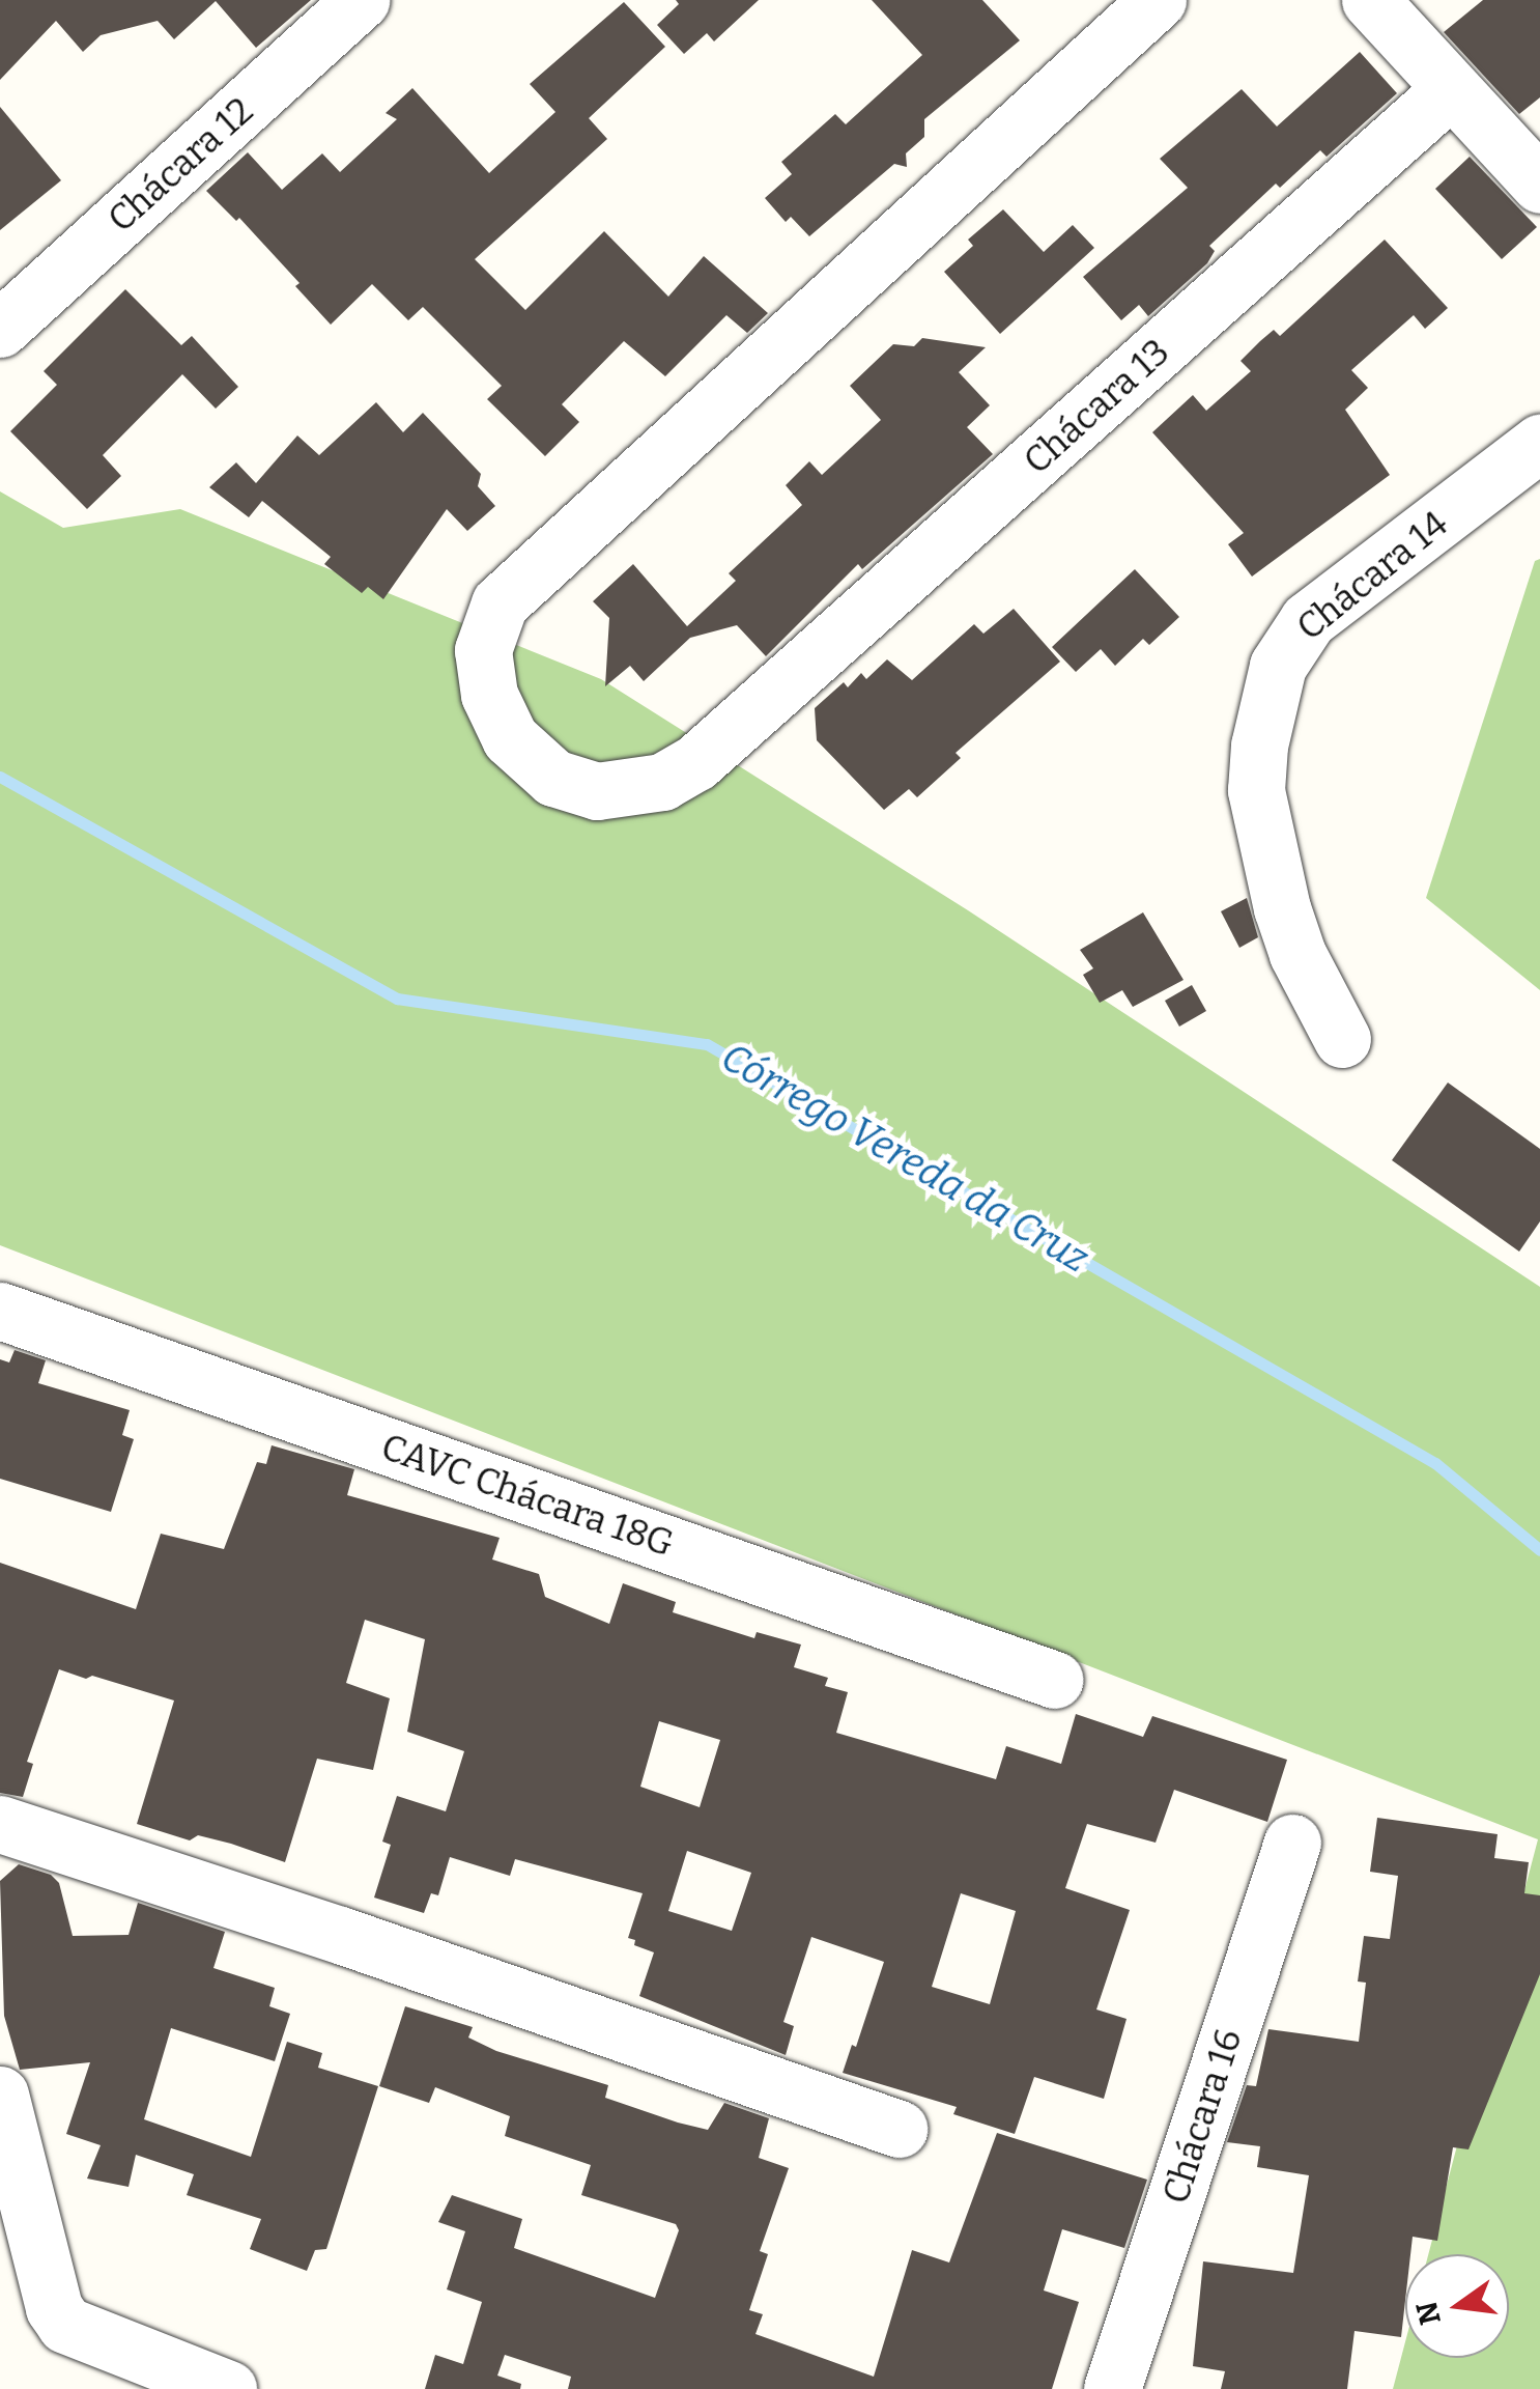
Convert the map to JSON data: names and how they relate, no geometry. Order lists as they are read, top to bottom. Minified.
{"streets":{"street":["Chácara 12","Chácara 13","Chácara 14","CAVC Chácara 18G","Chácara 16"]},"water":["Córrego Vereda da Cruz"],"north":"left"}
